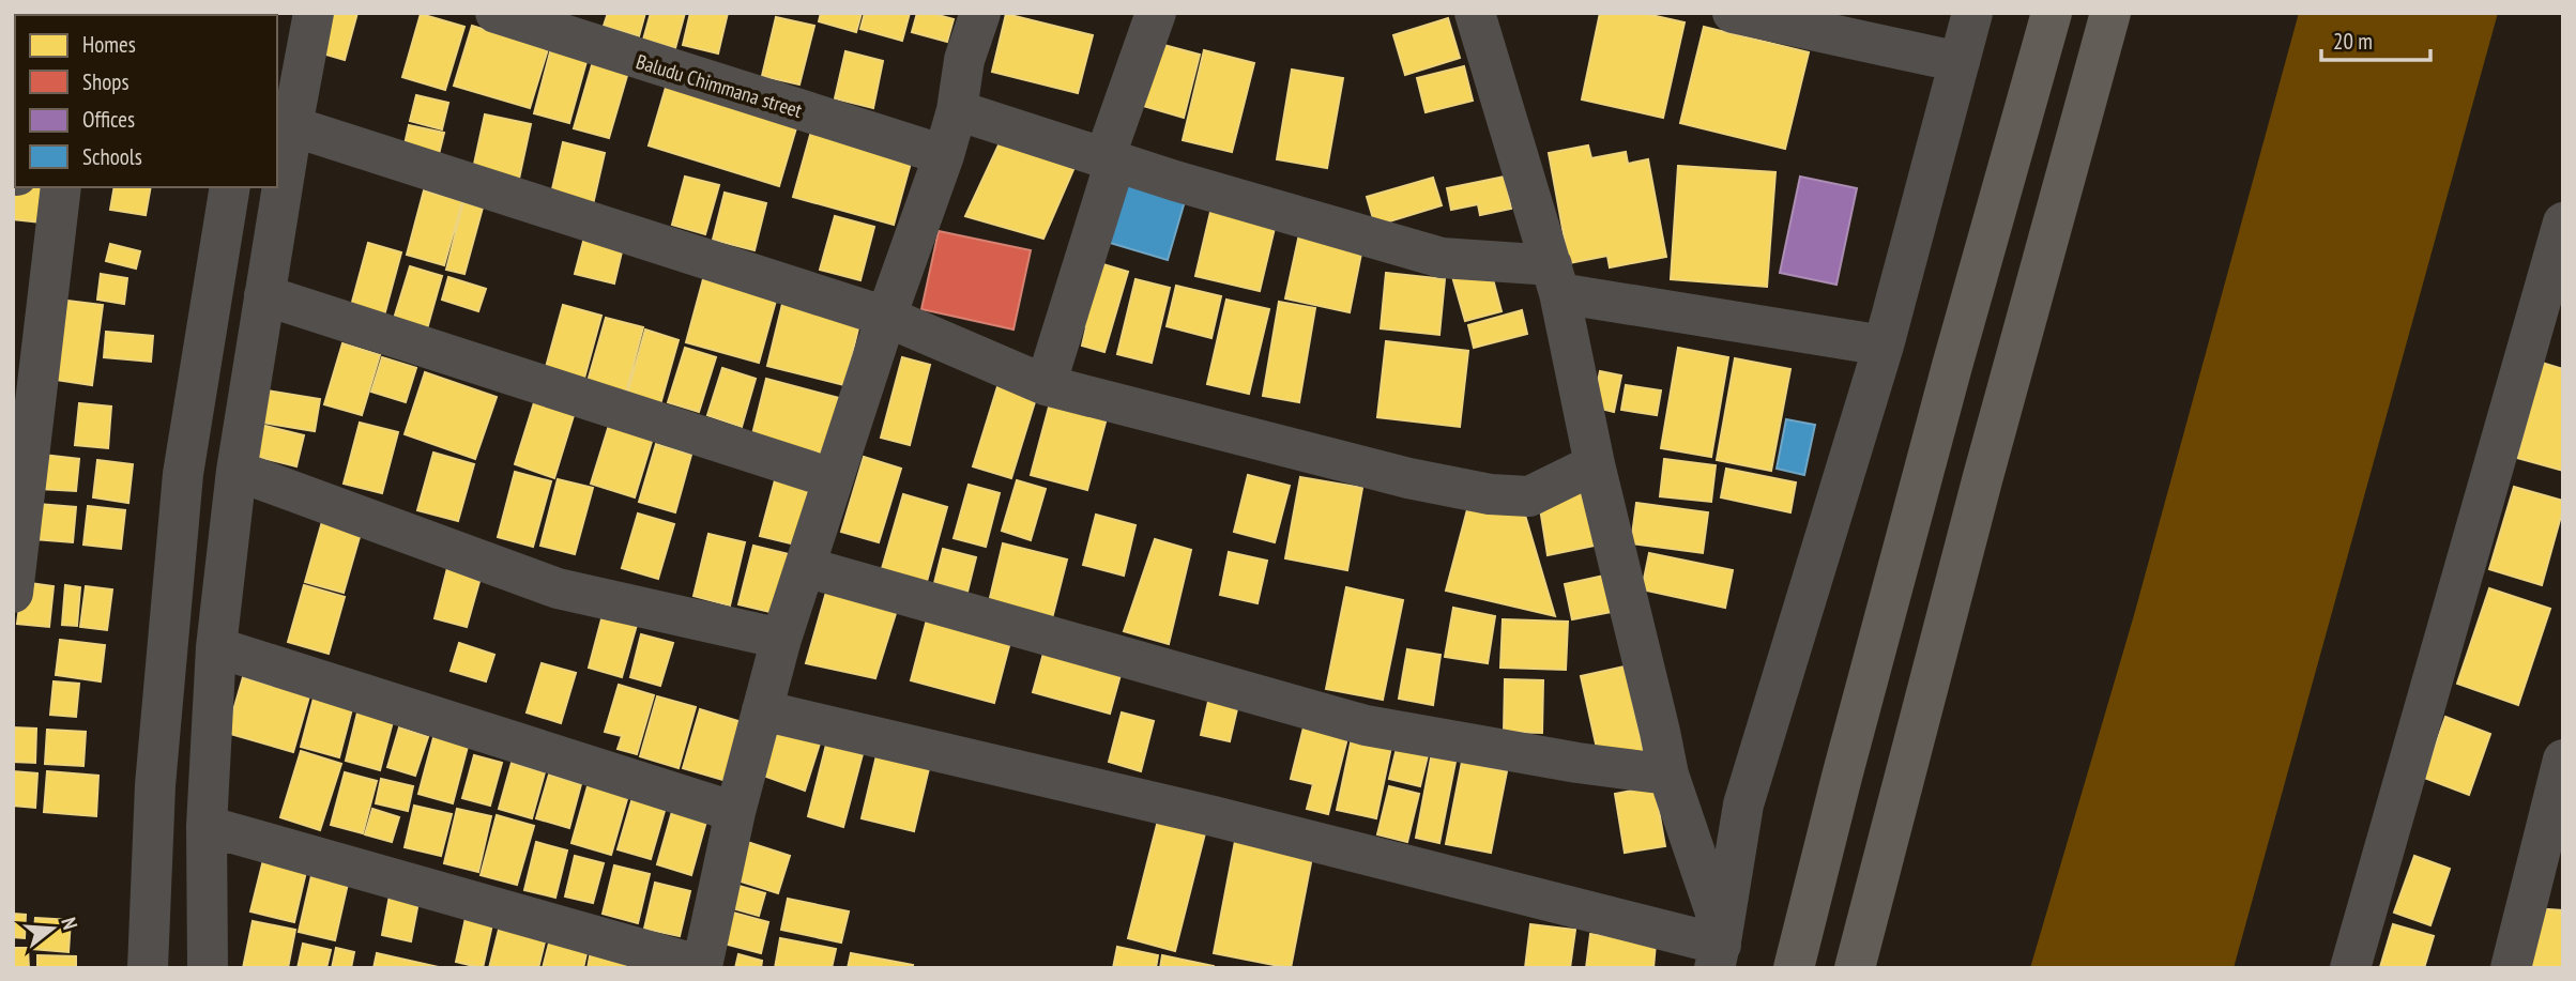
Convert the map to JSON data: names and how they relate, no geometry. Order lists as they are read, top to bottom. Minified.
{"streets":{"street":["Baludu Chimmana street"]},"legend":["Homes","Shops","Offices","Schools"],"scale_bar":"20 m","north":"right"}
